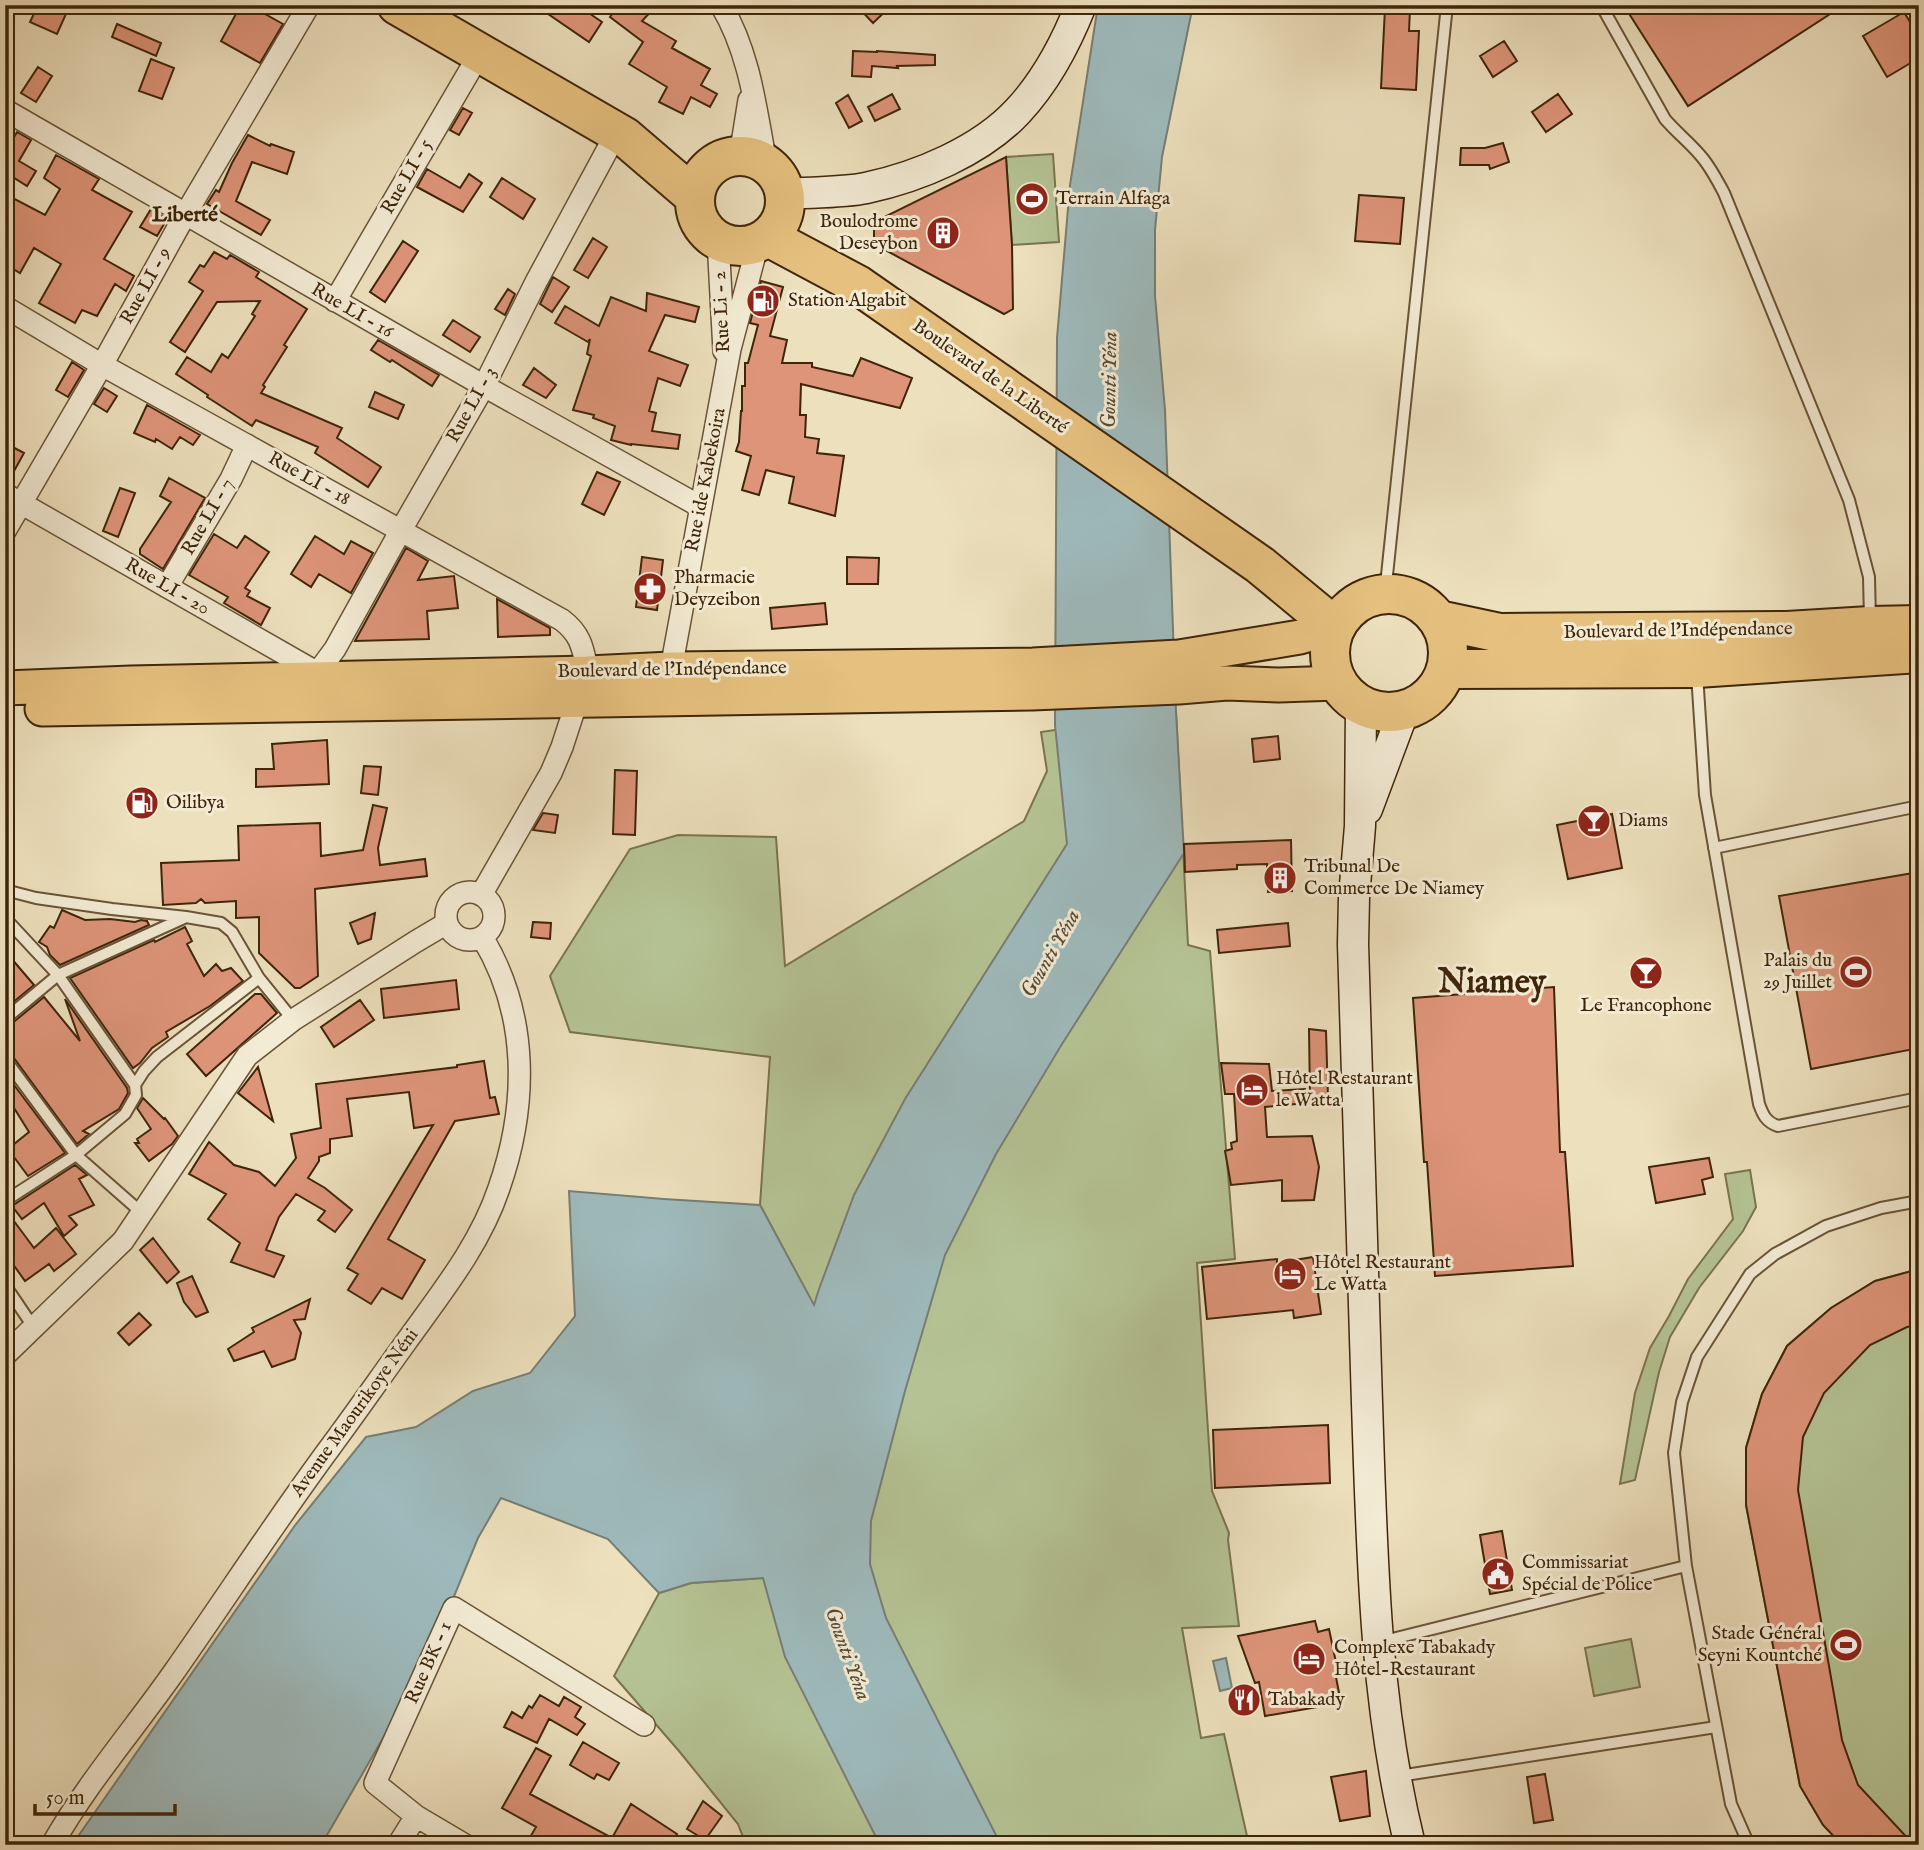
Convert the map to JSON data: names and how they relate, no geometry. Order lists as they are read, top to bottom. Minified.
{"streets":{"highway":["Boulevard de la Liberté","Boulevard de l'Indépendance"],"street":["Rue LI - 5","Rue LI - 9","Rue LI - 16","Rue Li - 2","Rue LI - 3","Rue LI - 18","Rue ide Kabekoira","Rue LI - 7","Rue LI - 20","Avenue Maourikoye Néni","Rue BK - 1"]},"crossings":[["Rue LI - 5","Rue LI - 16"],["Rue LI - 9","Rue LI - 16"],["Rue LI - 9","Rue LI - 18"],["Rue LI - 9","Rue LI - 20"],["Rue LI - 16","Rue LI - 3"],["Rue LI - 16","Rue ide Kabekoira"],["Rue Li - 2","Boulevard de la Liberté"],["Rue Li - 2","Rue ide Kabekoira"],["Boulevard de la Liberté","Boulevard de l'Indépendance"],["Rue LI - 3","Rue LI - 18"],["Rue LI - 3","Rue LI - 20"],["Rue LI - 3","Boulevard de l'Indépendance"],["Rue LI - 18","Rue LI - 7"],["Rue LI - 18","Boulevard de l'Indépendance"],["Rue ide Kabekoira","Boulevard de l'Indépendance"],["Rue LI - 7","Rue LI - 20"],["Rue LI - 20","Boulevard de l'Indépendance"]],"districts":["Liberté","Niamey"],"water":["Gounti Yéna"],"places":{"sports":["Terrain Alfaga","Palais du 29 Juillet","Stade Général Seyni Kountché"],"building":["Boulodrome Deseybon","Tribunal De Commerce De Niamey"],"fuel station":["Station Algabit","Oilibya"],"pharmacy":["Pharmacie Deyzeibon"],"bar":["Diams","Le Francophone"],"hotel":["Hôtel Restaurant le Watta","Hôtel Restaurant Le Watta","Complexe Tabakady Hôtel-Restaurant"],"public building":["Commissariat Spécial de Police"],"restaurant":["Tabakady"]},"scale_bar":"50 m"}
